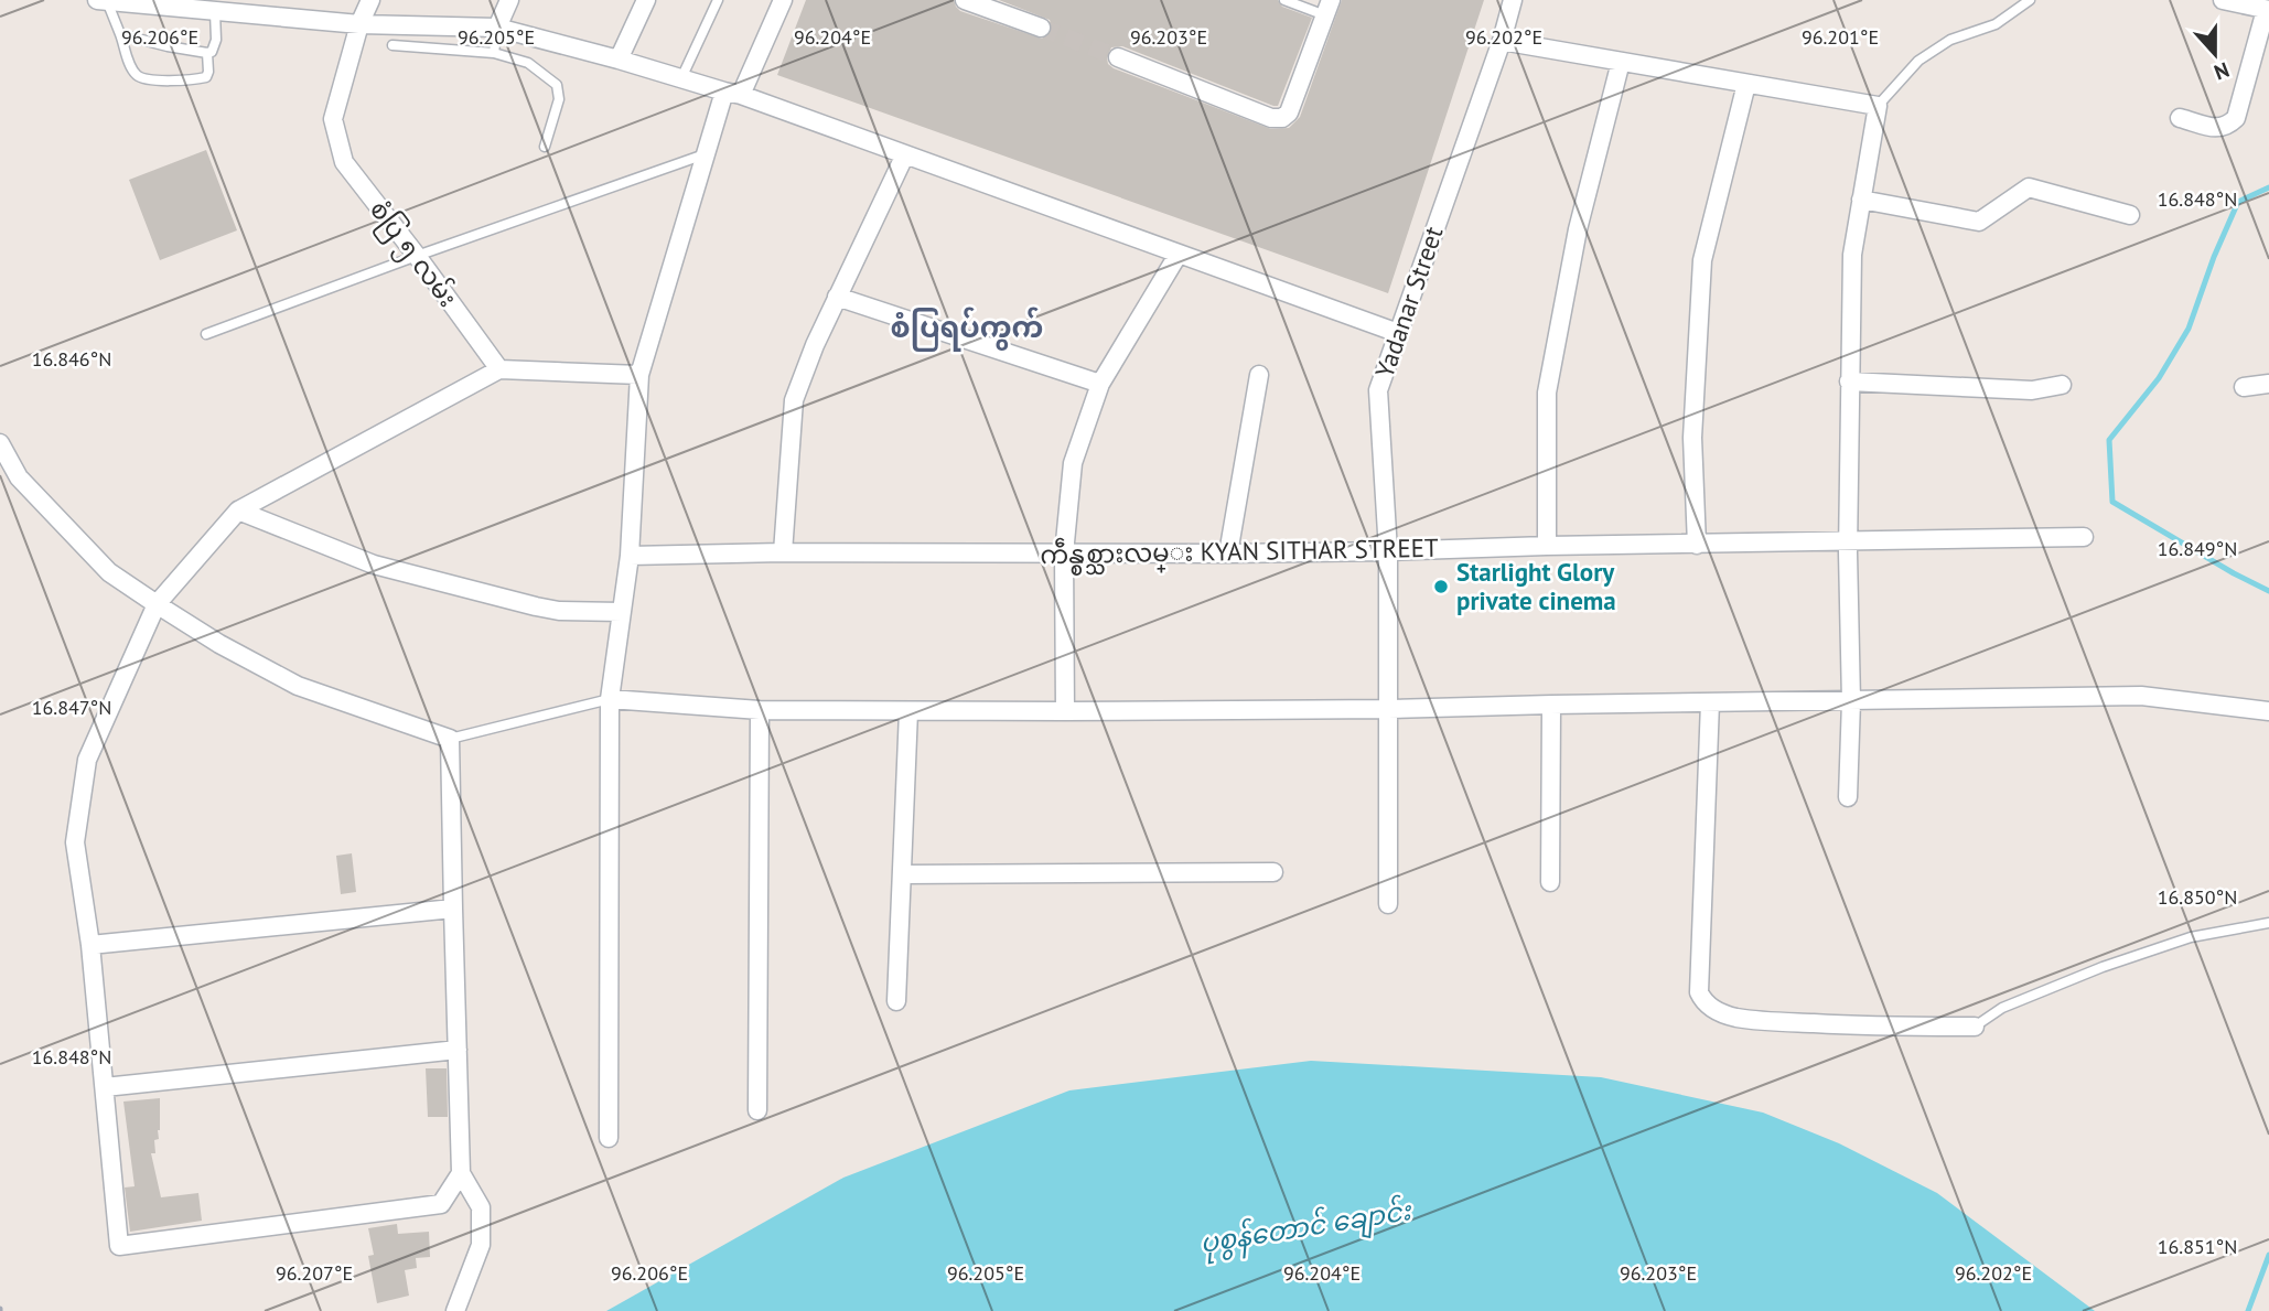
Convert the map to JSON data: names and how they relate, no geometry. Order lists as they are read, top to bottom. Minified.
{"streets":{"street":["စံပြ ၅ လမ်း","Yadanar Street","ကဵန္စစ္သားလမ္း KYAN SITHAR STREET"]},"crossings":[["Yadanar Street","ကဵန္စစ္သားလမ္း KYAN SITHAR STREET"]],"districts":["စံပြရပ်ကွက်"],"water":["ပုစွန်တောင် ချောင်း"],"places":["Starlight Glory private cinema"],"north":"bottom","coordinates":["96.203°E","96.206°E","96.205°E","96.204°E","96.202°E","96.201°E","16.848°N","16.846°N","16.849°N","16.847°N","16.850°N","16.851°N","96.207°E"]}
